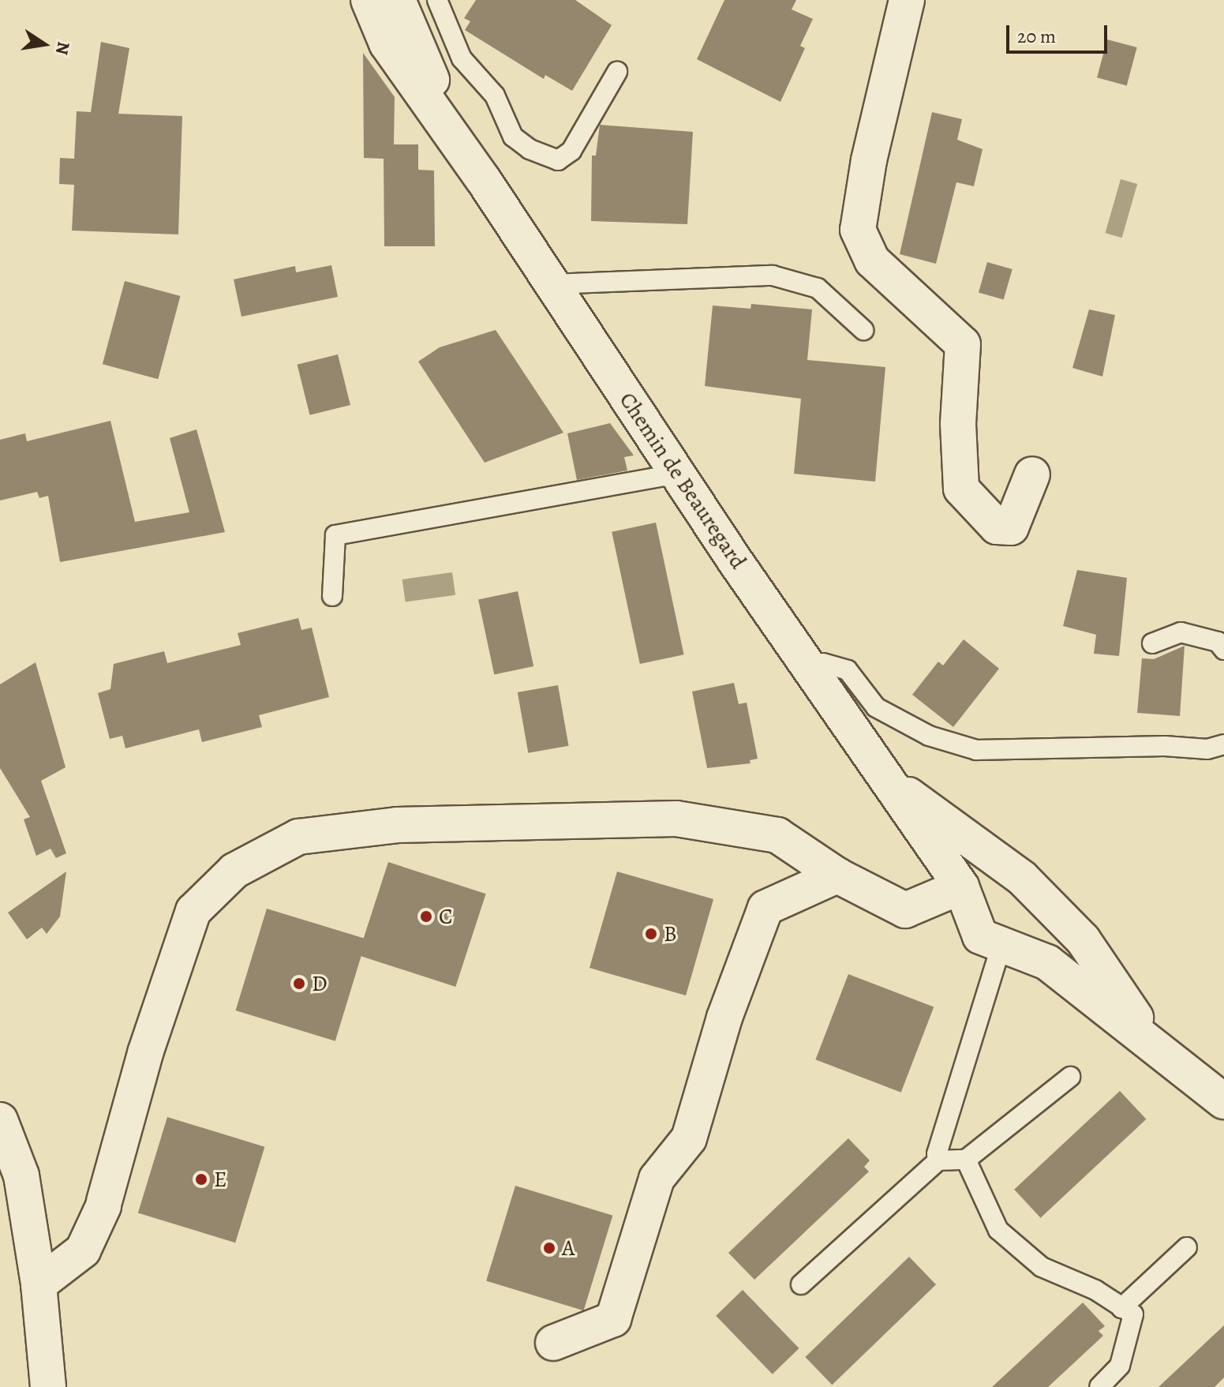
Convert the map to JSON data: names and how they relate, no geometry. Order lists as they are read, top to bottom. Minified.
{"streets":{"street":["Chemin de Beauregard"]},"places":["C","B","D","E","A"],"scale_bar":"20 m","north":"right"}
